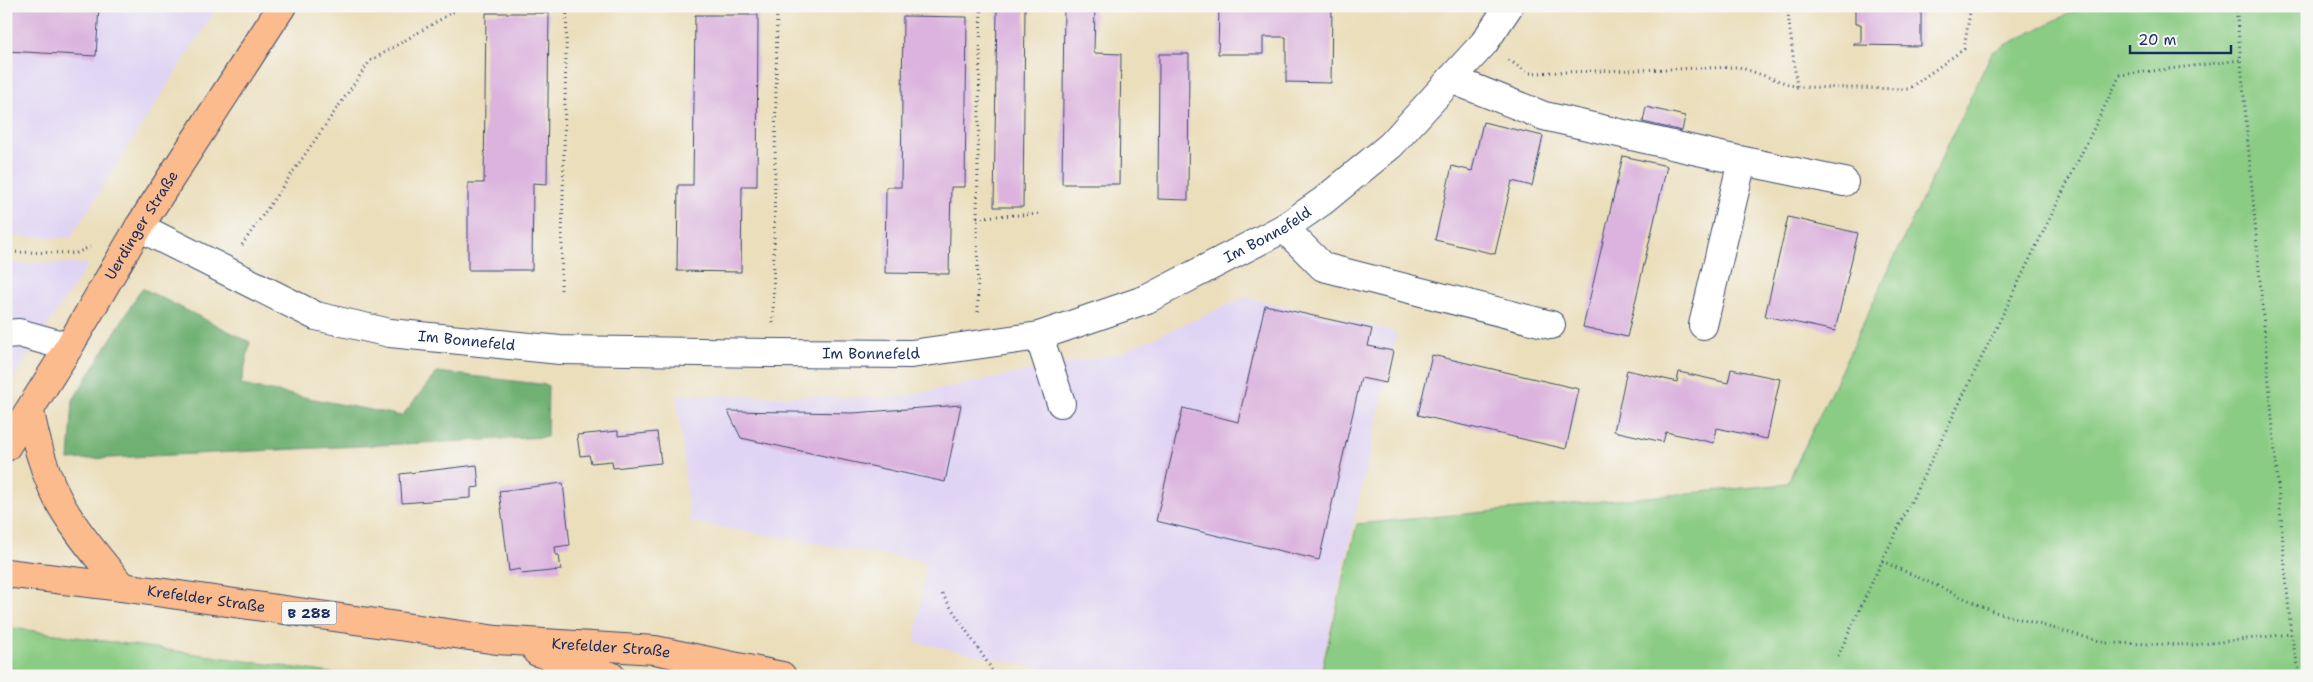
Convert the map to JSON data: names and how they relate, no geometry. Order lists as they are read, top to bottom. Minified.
{"streets":{"main road":["Uerdinger Straße","Krefelder Straße","B 288"],"street":["Im Bonnefeld"]},"crossings":[["Uerdinger Straße","Im Bonnefeld"]],"scale_bar":"20 m"}
